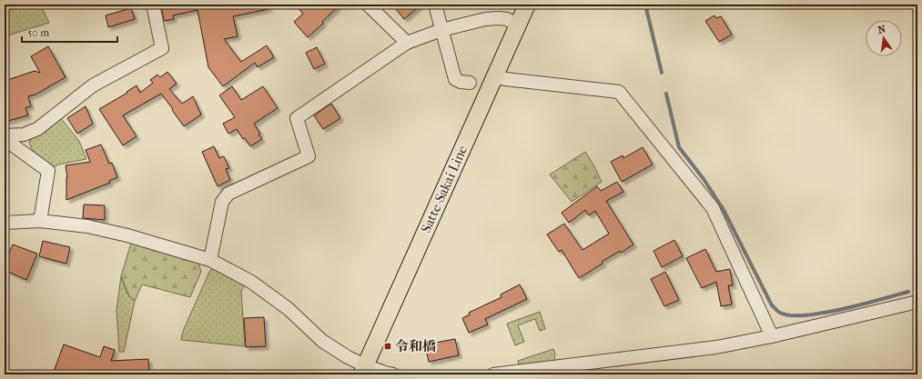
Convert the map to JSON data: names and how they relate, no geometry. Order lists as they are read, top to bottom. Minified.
{"streets":{"main road":["Satte-Sakai Line"]},"places":{"transit":["令和橋"]},"scale_bar":"50 m","north":"top"}
